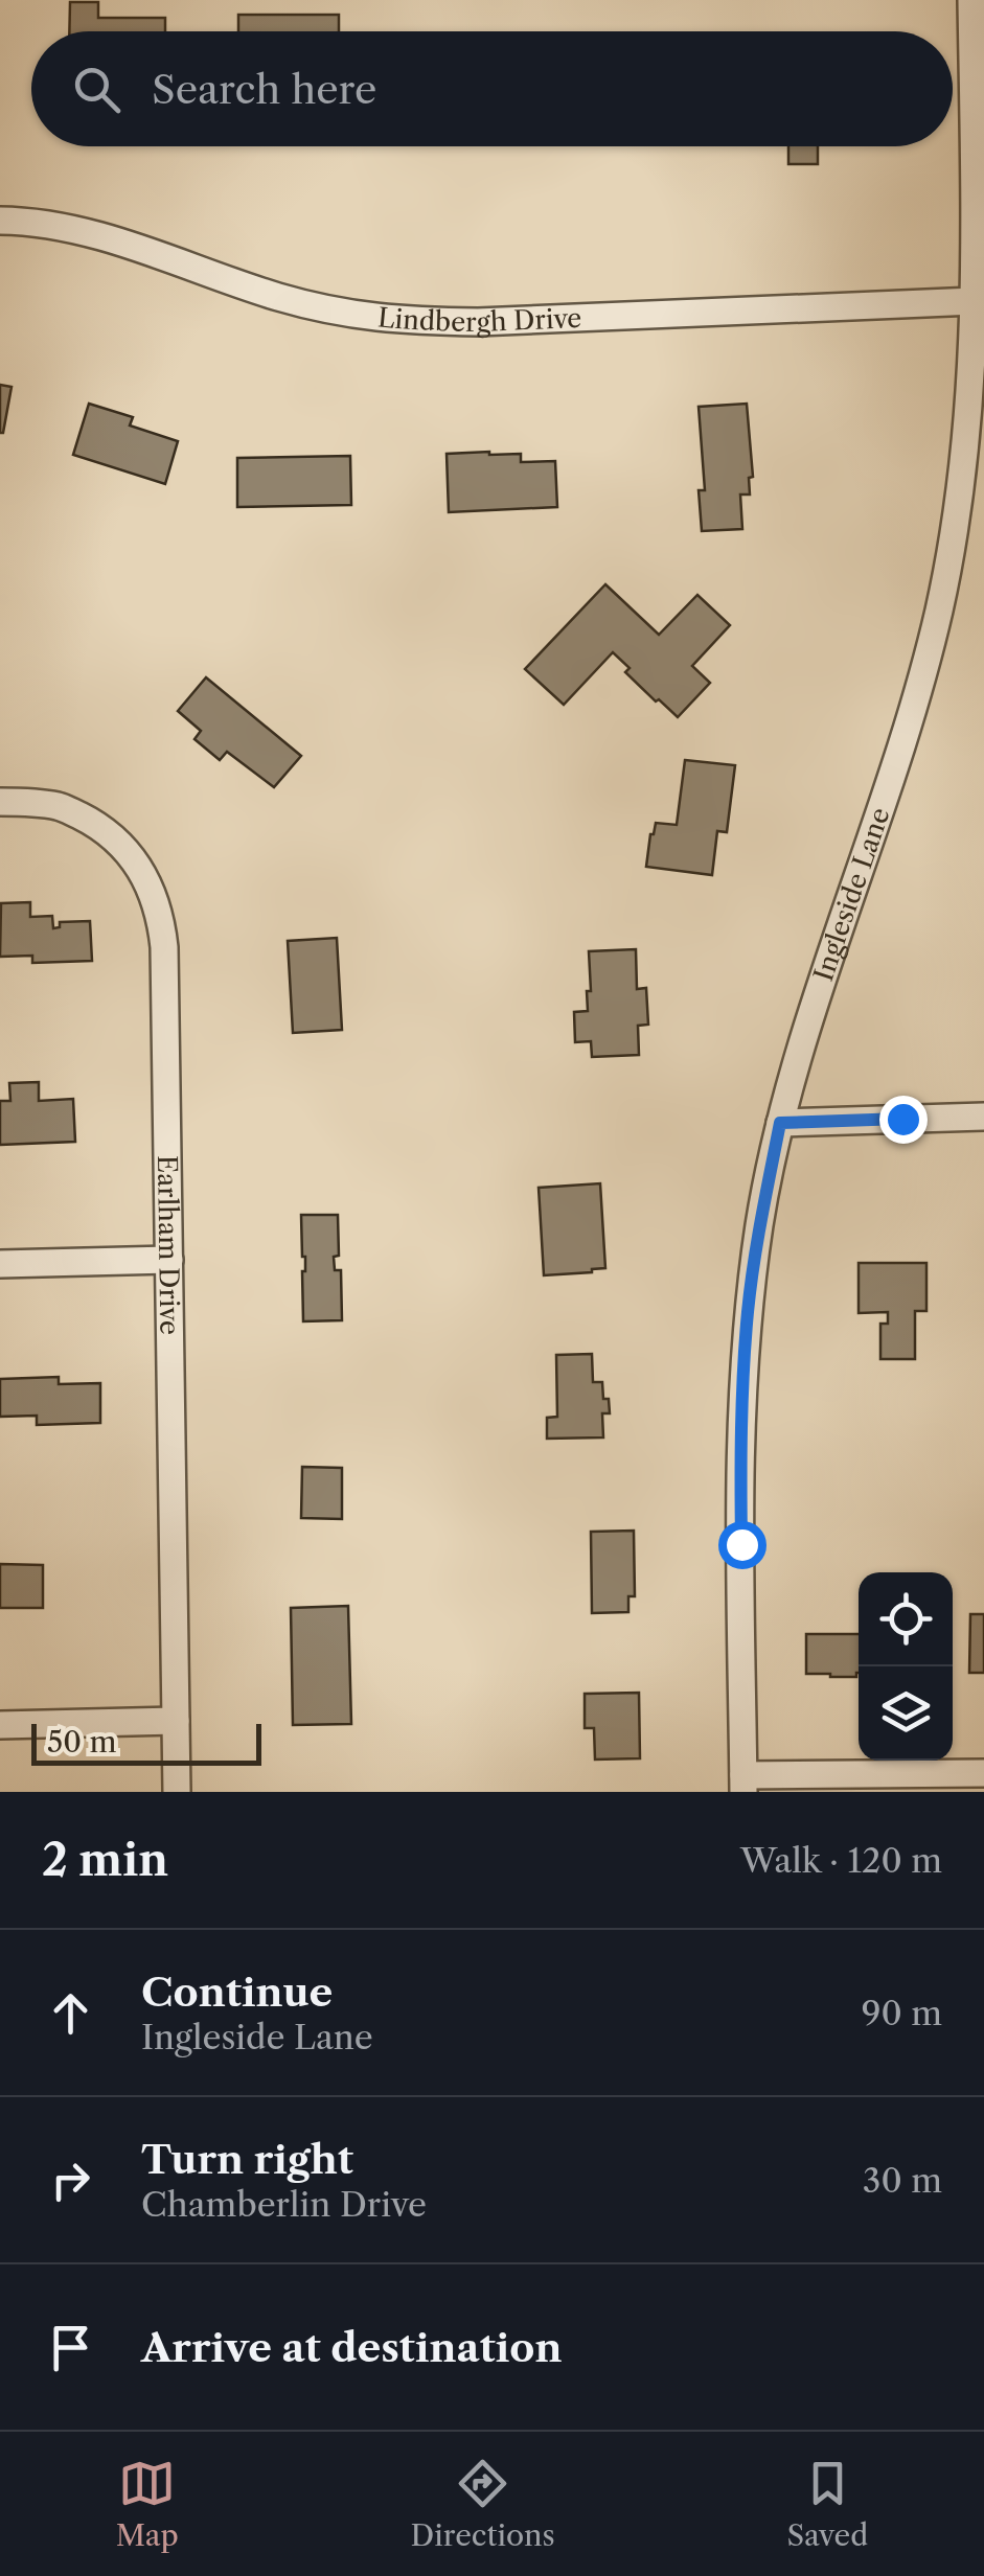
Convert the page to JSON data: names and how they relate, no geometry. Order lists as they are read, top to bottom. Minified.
{"streets":{"street":["Lindbergh Drive","Ingleside Lane","Earlham Drive"]},"crossings":[["Lindbergh Drive","Ingleside Lane"]],"scale_bar":"50 m","page":{"search":"Search here","scale":"50 m","heading":["2 min","Walk · 120 m"],"list":[["Continue","Ingleside Lane","90 m"],["Turn right","Chamberlin Drive","30 m"],"Arrive at destination"],"nav":["Map","Directions","Saved"]}}
